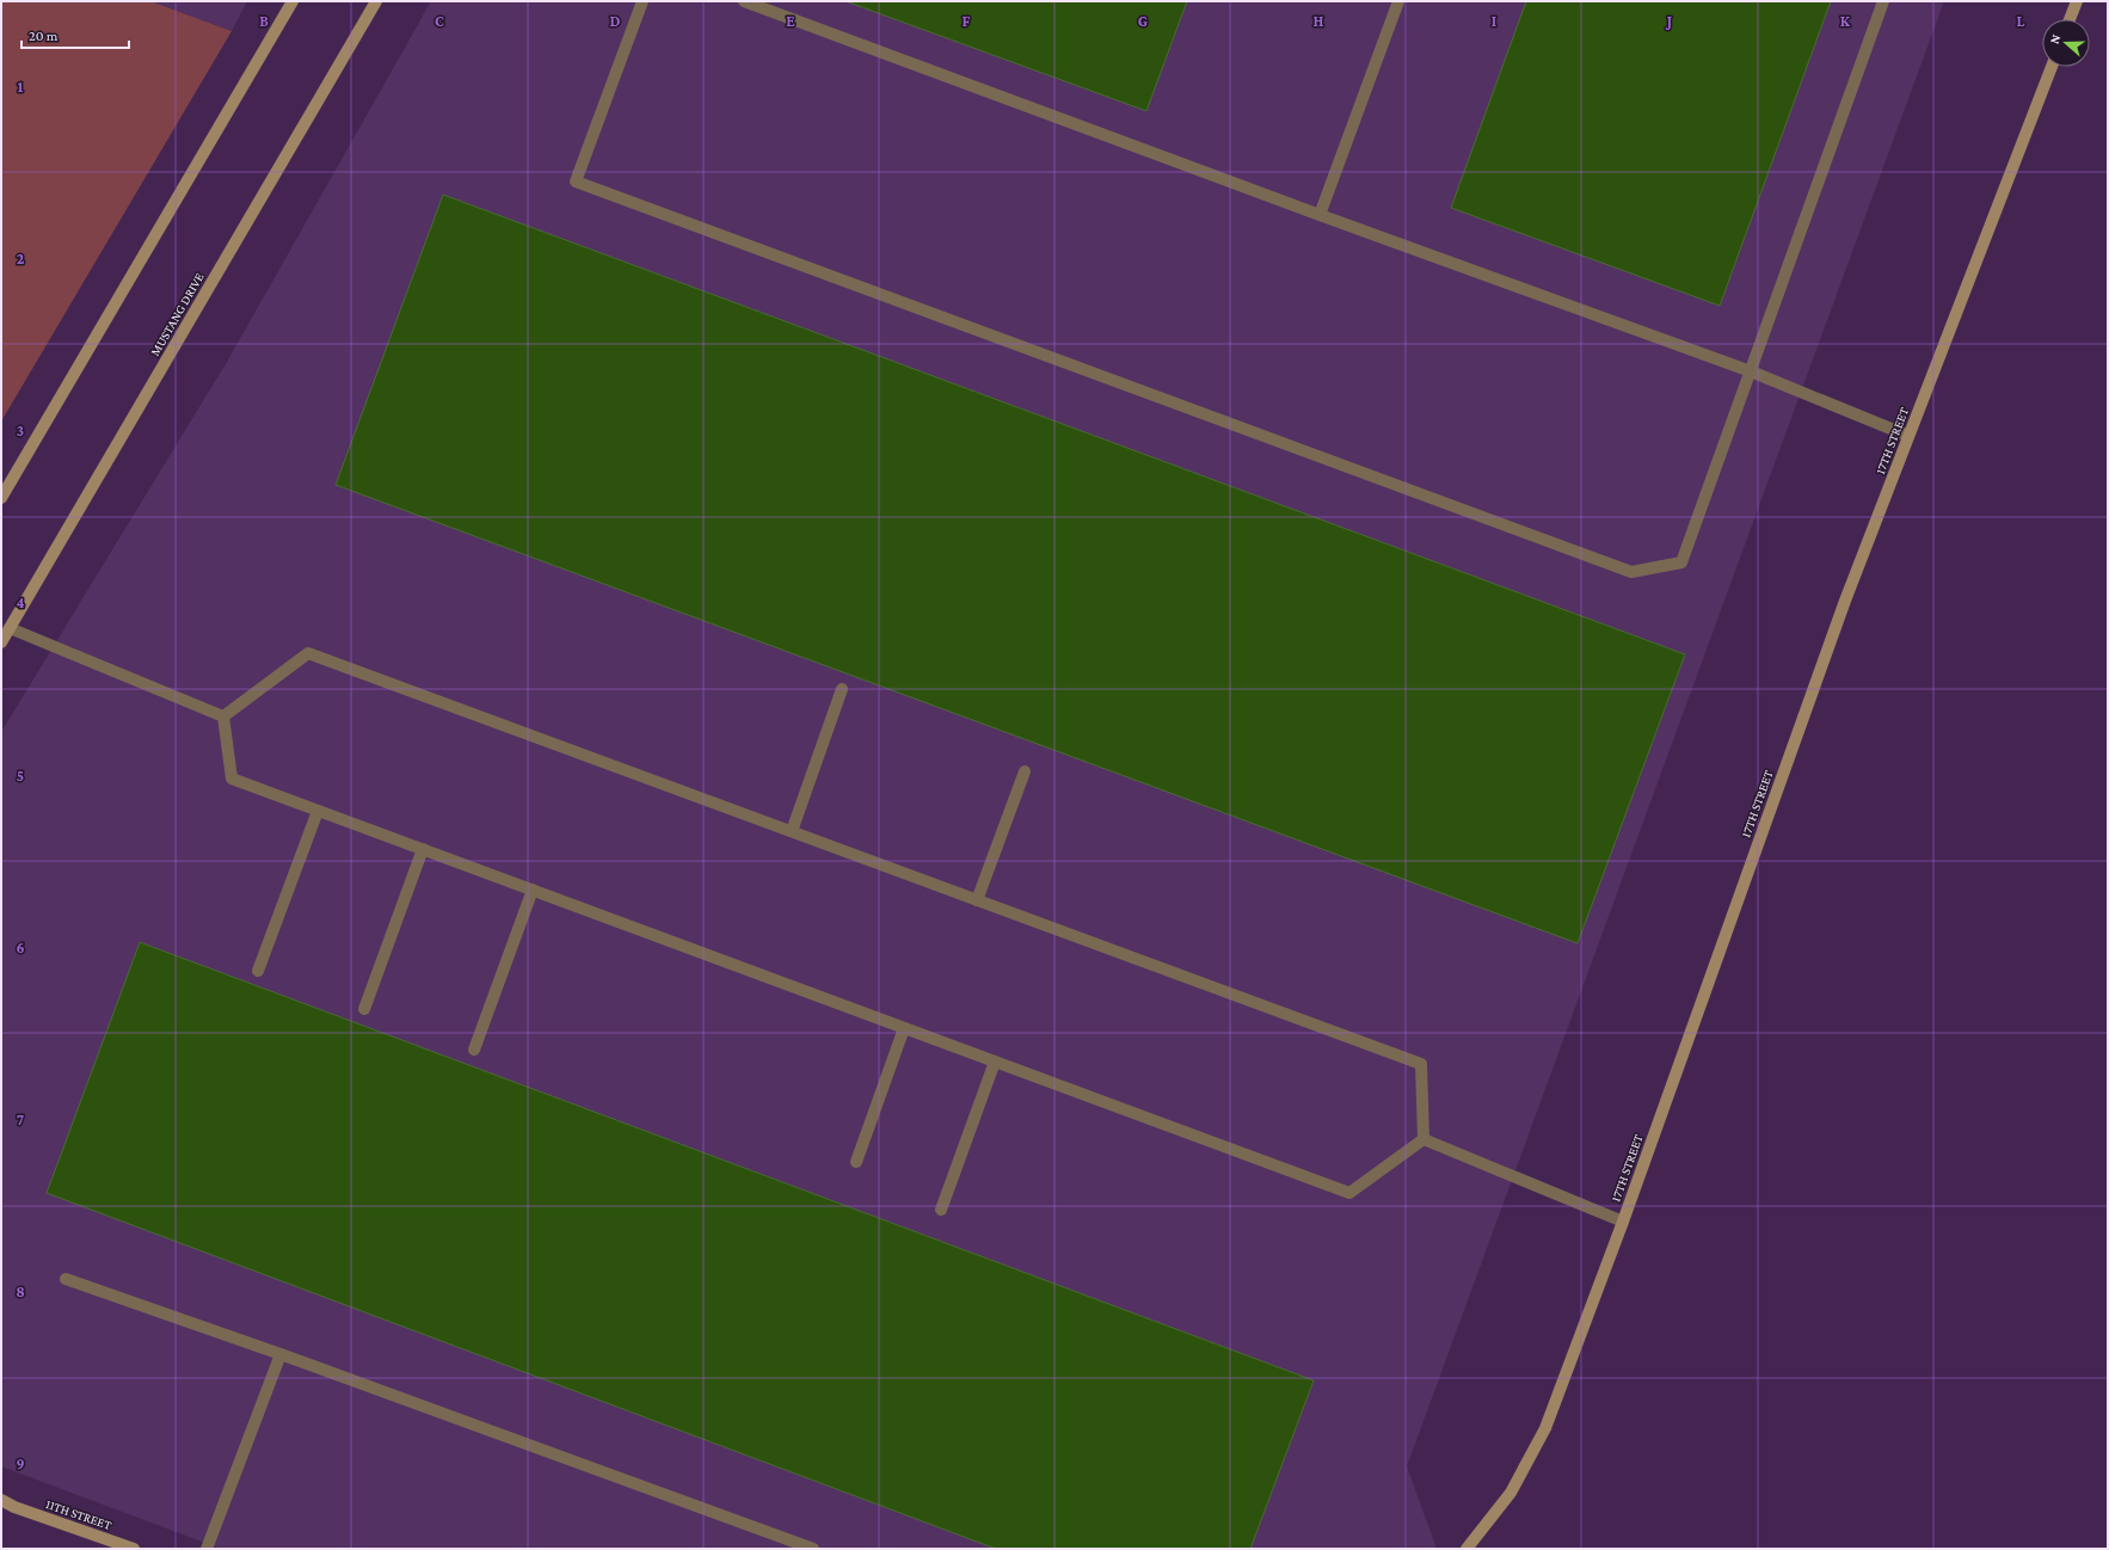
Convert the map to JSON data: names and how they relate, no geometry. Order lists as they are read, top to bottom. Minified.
{"streets":{"street":["MUSTANG DRIVE","17TH STREET","11TH STREET"]},"scale_bar":"20 m","north":"left","grid":{"columns":["B","C","D","E","F","G","H","I","J","K","L"],"rows":["1","2","3","4","5","6","7","8","9"]}}
